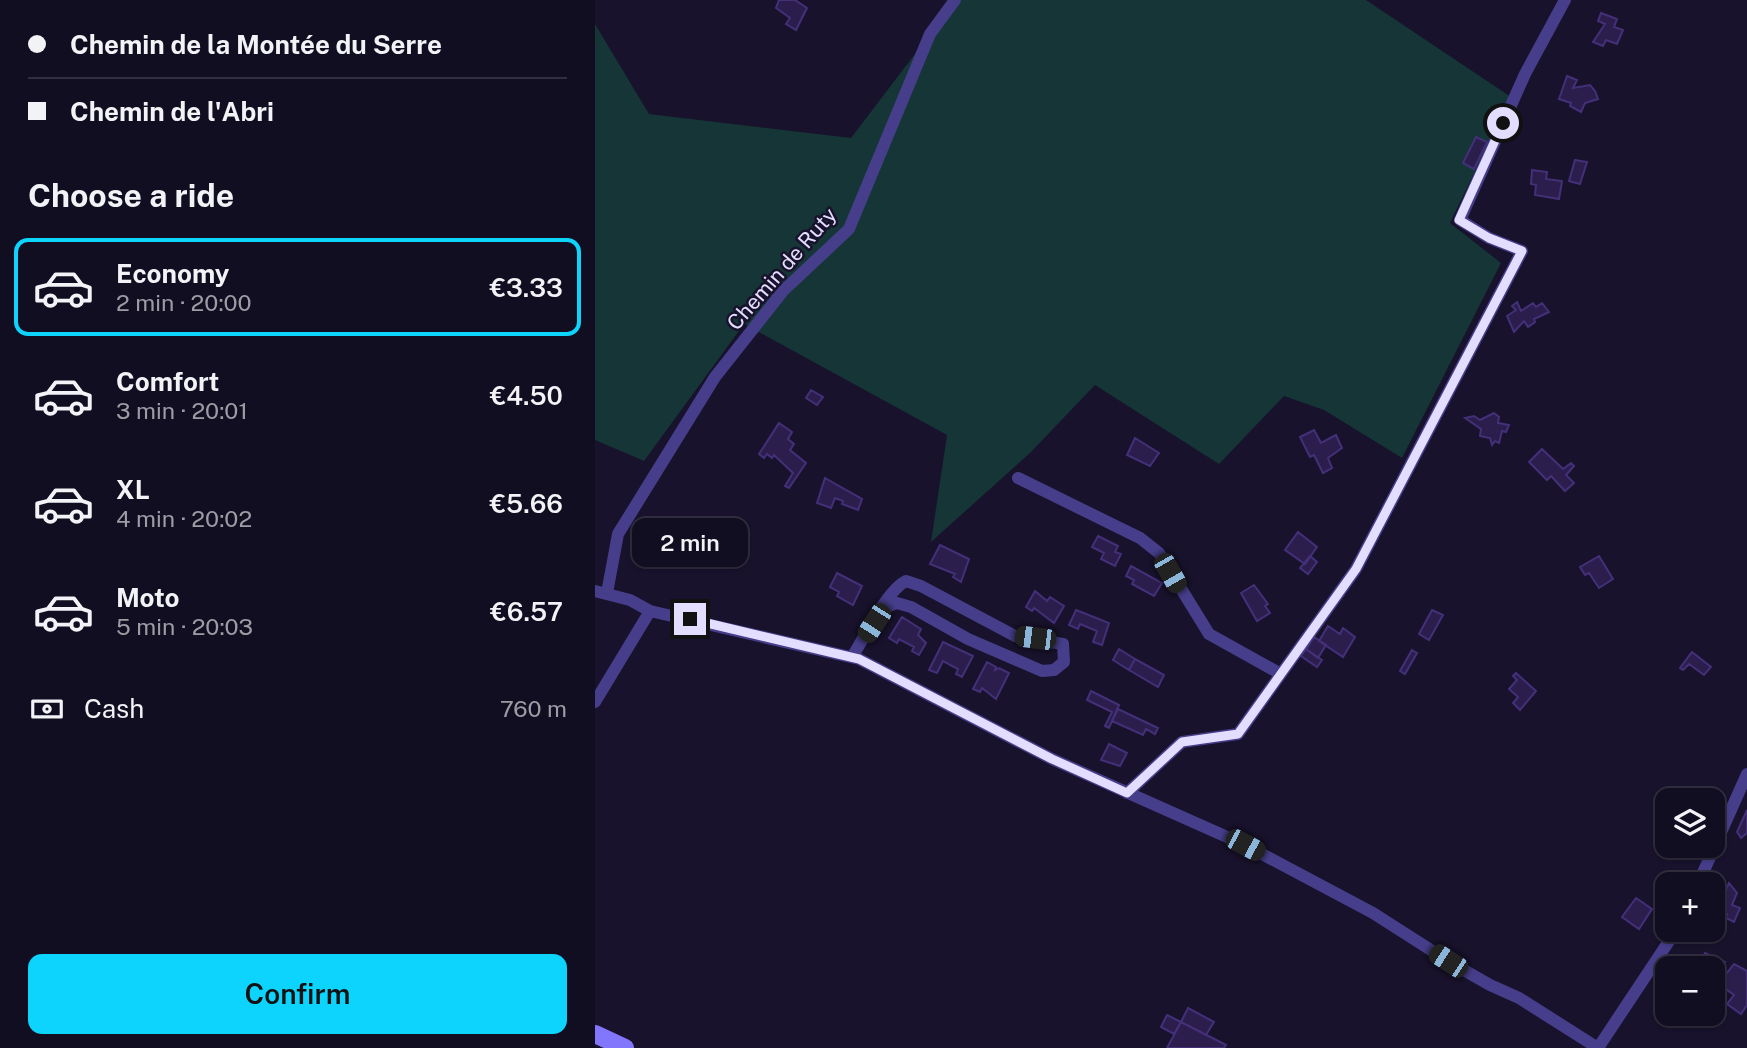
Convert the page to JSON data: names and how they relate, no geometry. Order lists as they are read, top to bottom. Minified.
{"streets":{"street":["Chemin de Ruty"]},"page":{"banner":["Chemin de la Montée du Serre","Chemin de l'Abri"],"heading":"Choose a ride","list":[{"name":"Economy","note":"2 min · 20:00","value":"€3.33"},{"name":"Comfort","note":"3 min · 20:01","value":"€4.50"},{"name":"XL","note":"4 min · 20:02","value":"€5.66"},{"name":"Moto","note":"5 min · 20:03","value":"€6.57"}],"bubble":"2 min","pay":["Cash","760 m"],"map_buttons":["+","−"],"buttons":"Confirm"}}
